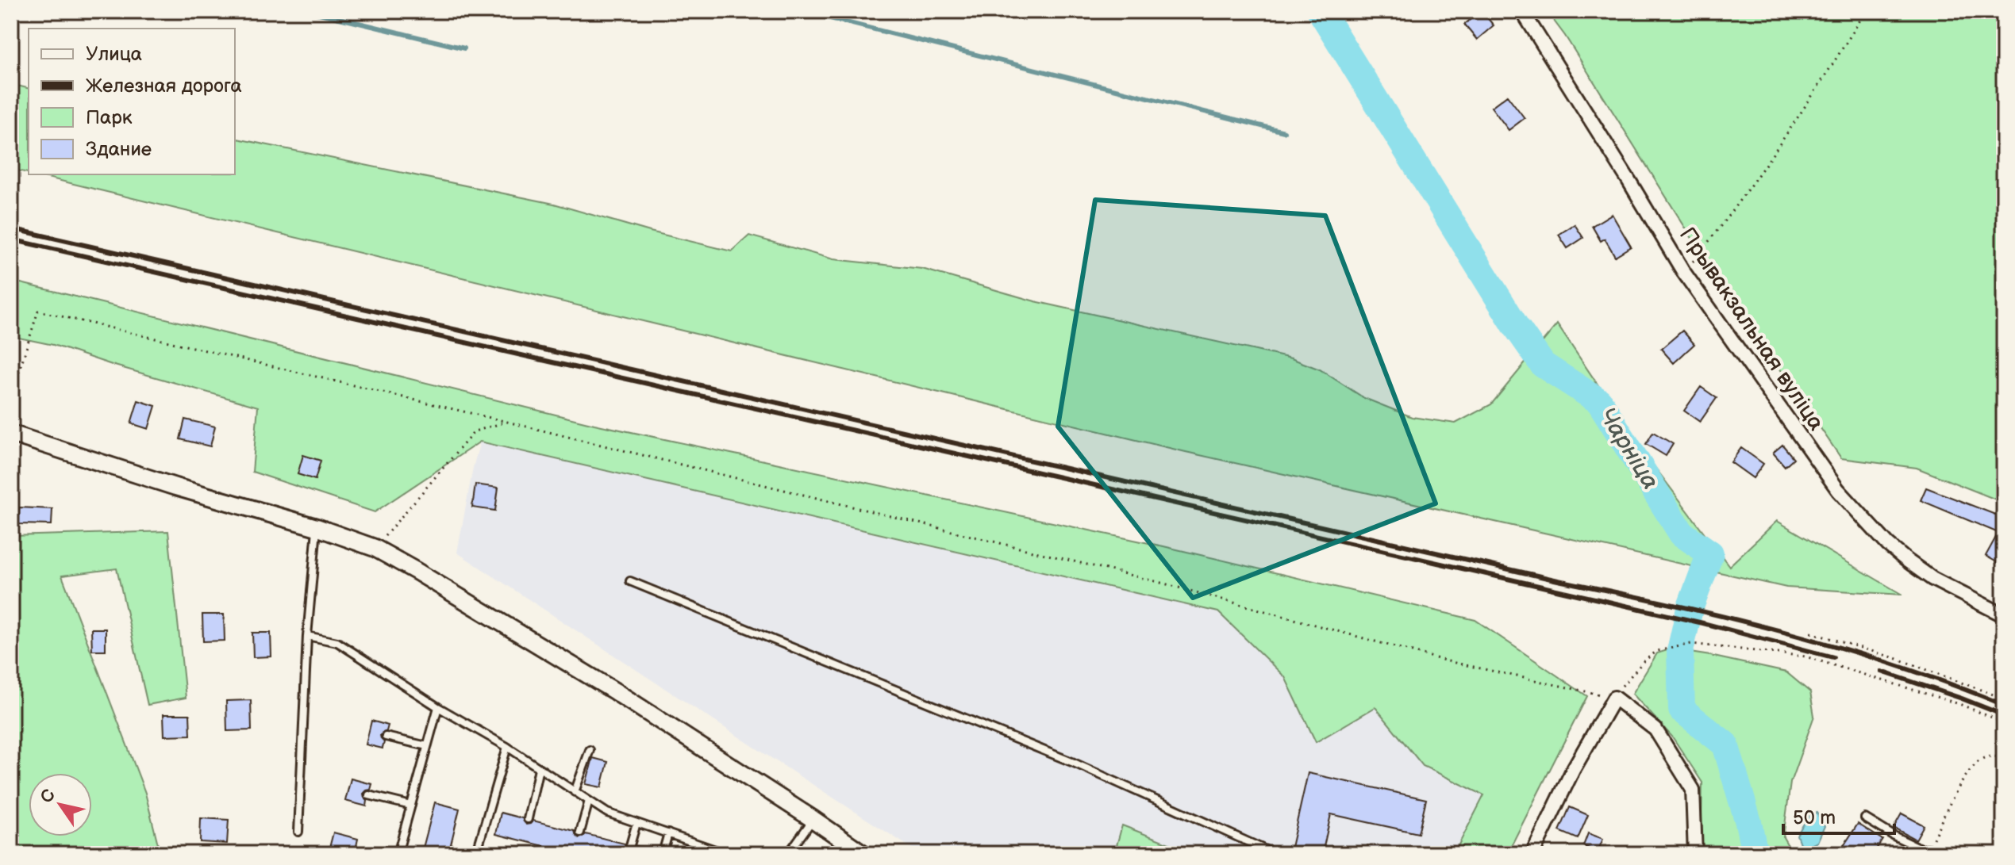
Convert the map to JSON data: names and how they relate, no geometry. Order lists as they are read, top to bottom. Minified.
{"streets":{"street":["Прывакзальная вуліца"]},"water":["Чарніца"],"legend":["Улица","Железная дорога","Парк","Здание"],"scale_bar":"50 m","north":"top left"}
